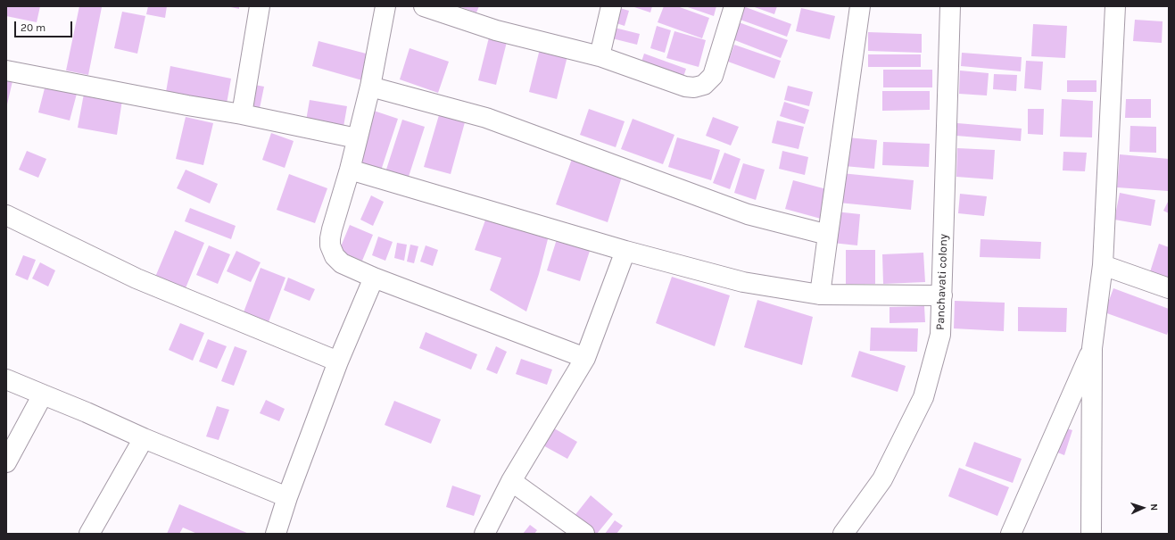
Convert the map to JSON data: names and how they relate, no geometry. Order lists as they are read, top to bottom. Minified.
{"streets":{"street":["Panchavati colony"]},"scale_bar":"20 m","north":"right"}
